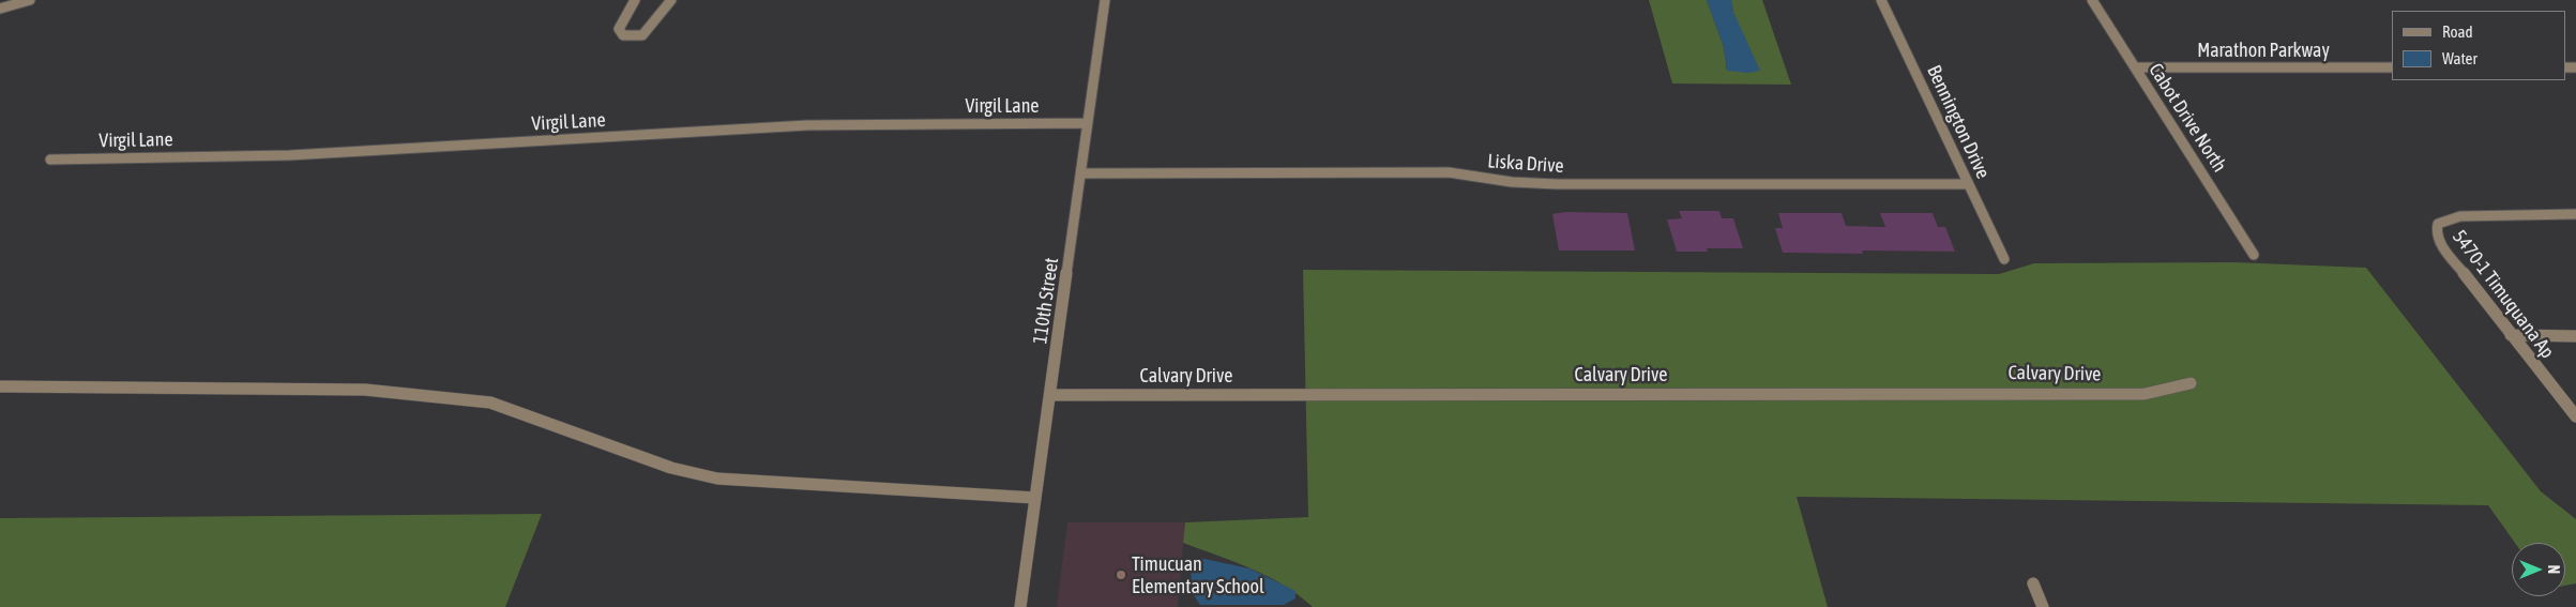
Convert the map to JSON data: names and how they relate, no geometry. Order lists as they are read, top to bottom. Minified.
{"streets":{"street":["Marathon Parkway","Virgil Lane","Cabot Drive North","Bennington Drive","Liska Drive","5470-1 Timuquana Ap","110th Street","Calvary Drive"]},"crossings":[["Marathon Parkway","Cabot Drive North"],["Virgil Lane","110th Street"],["Bennington Drive","Liska Drive"],["Liska Drive","110th Street"],["110th Street","Calvary Drive"]],"places":["Timucuan Elementary School"],"legend":["Road","Water"],"north":"right"}
